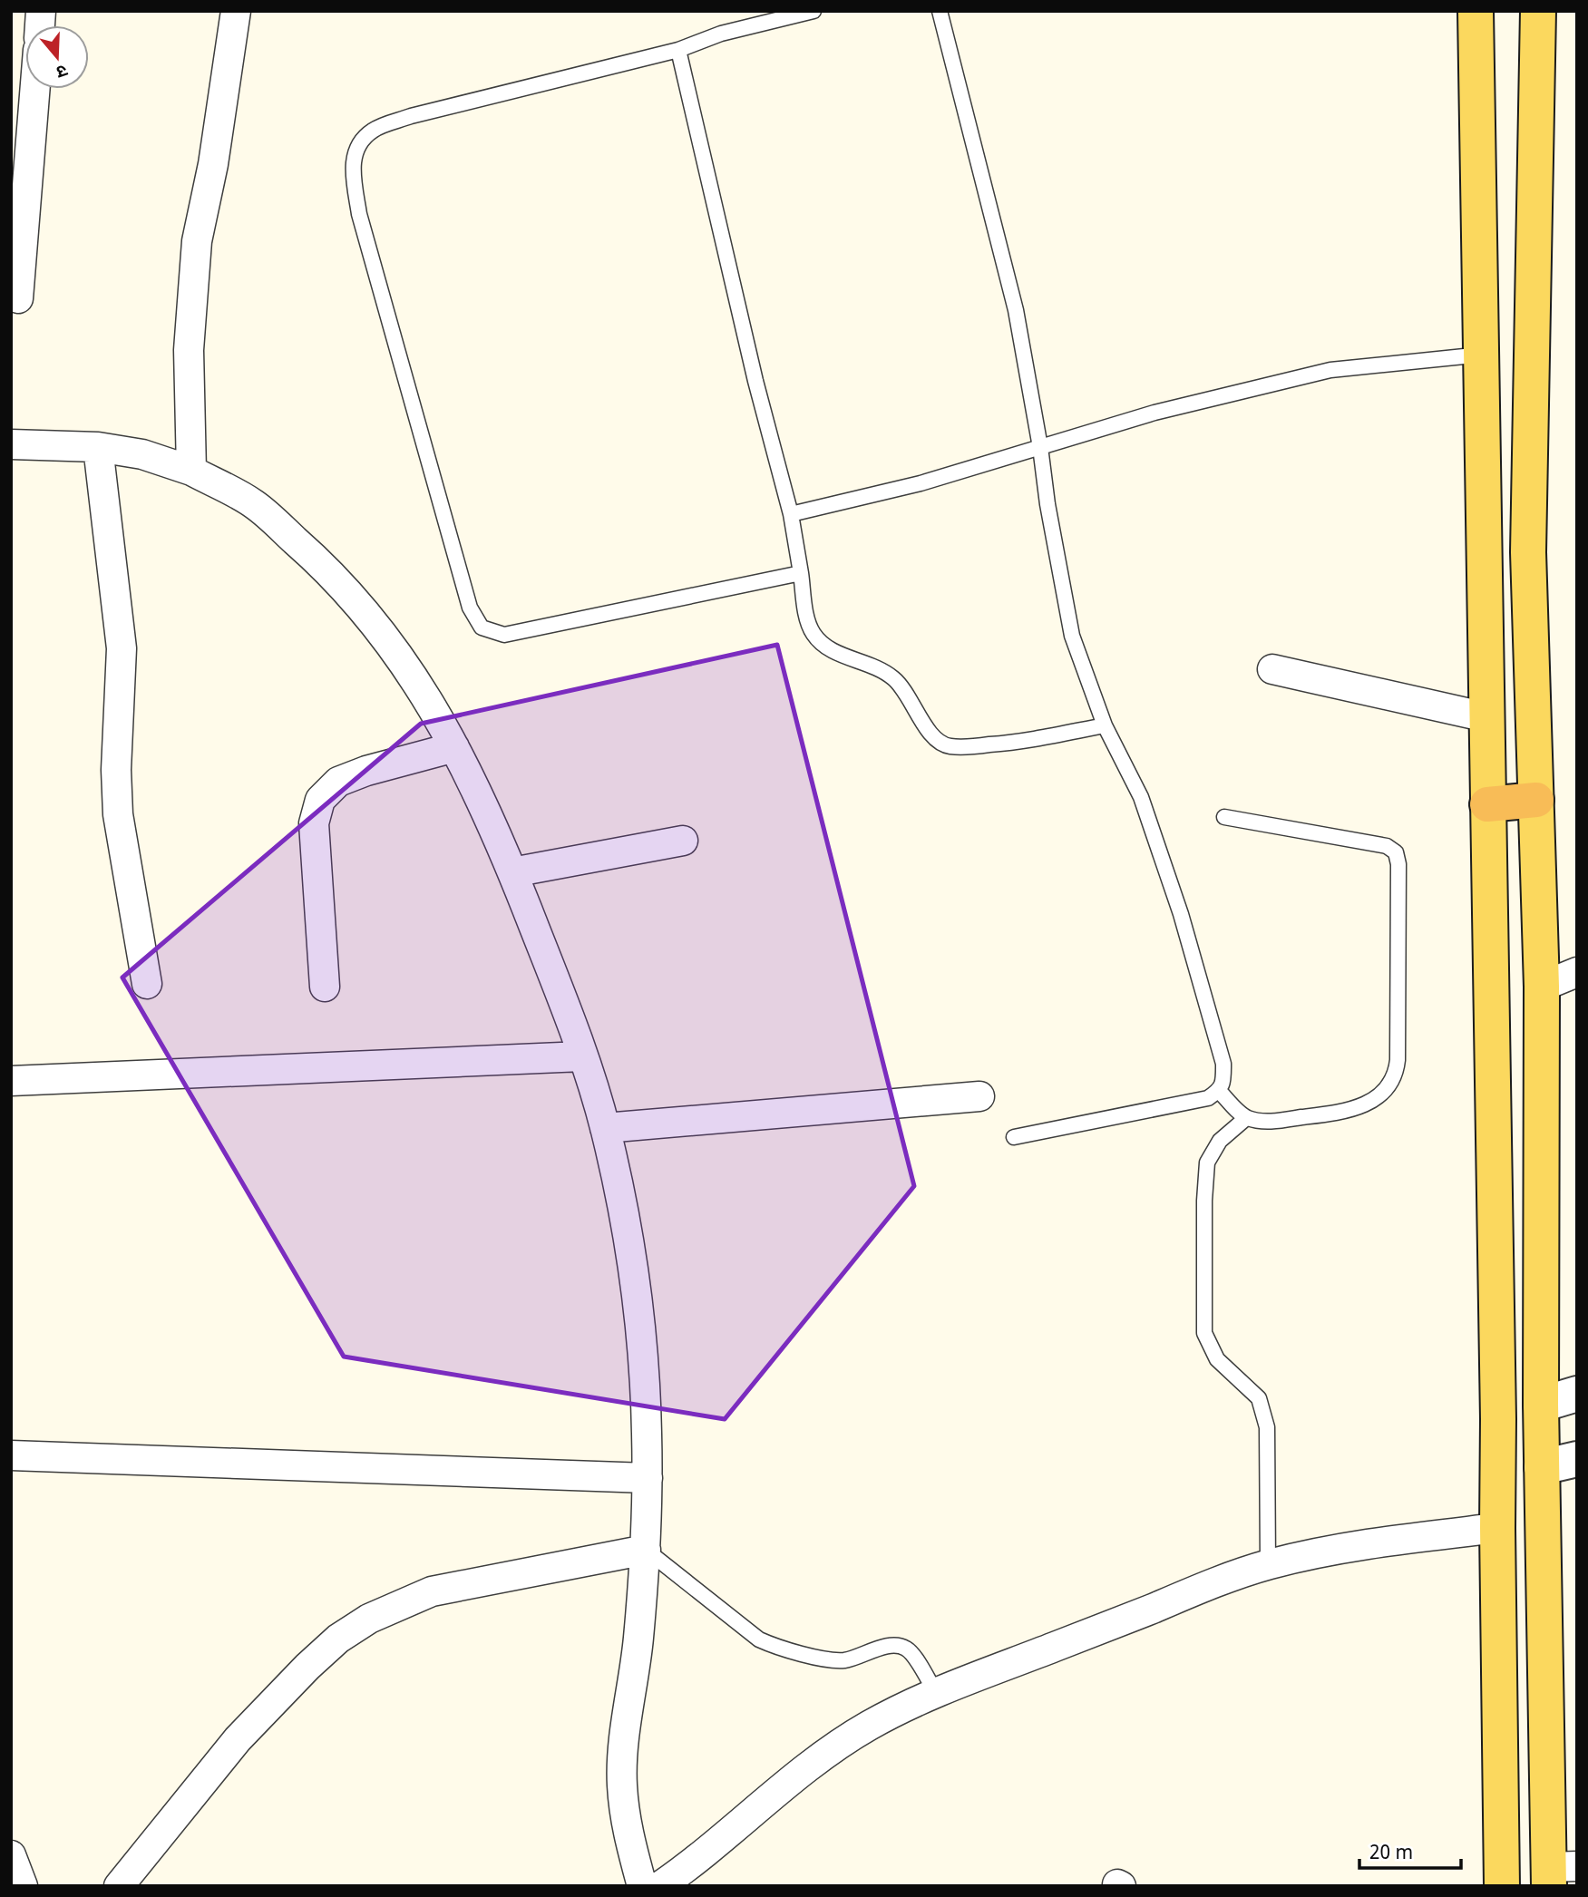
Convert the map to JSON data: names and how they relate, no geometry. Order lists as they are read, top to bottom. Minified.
{"scale_bar":"20 m","north":"bottom"}
